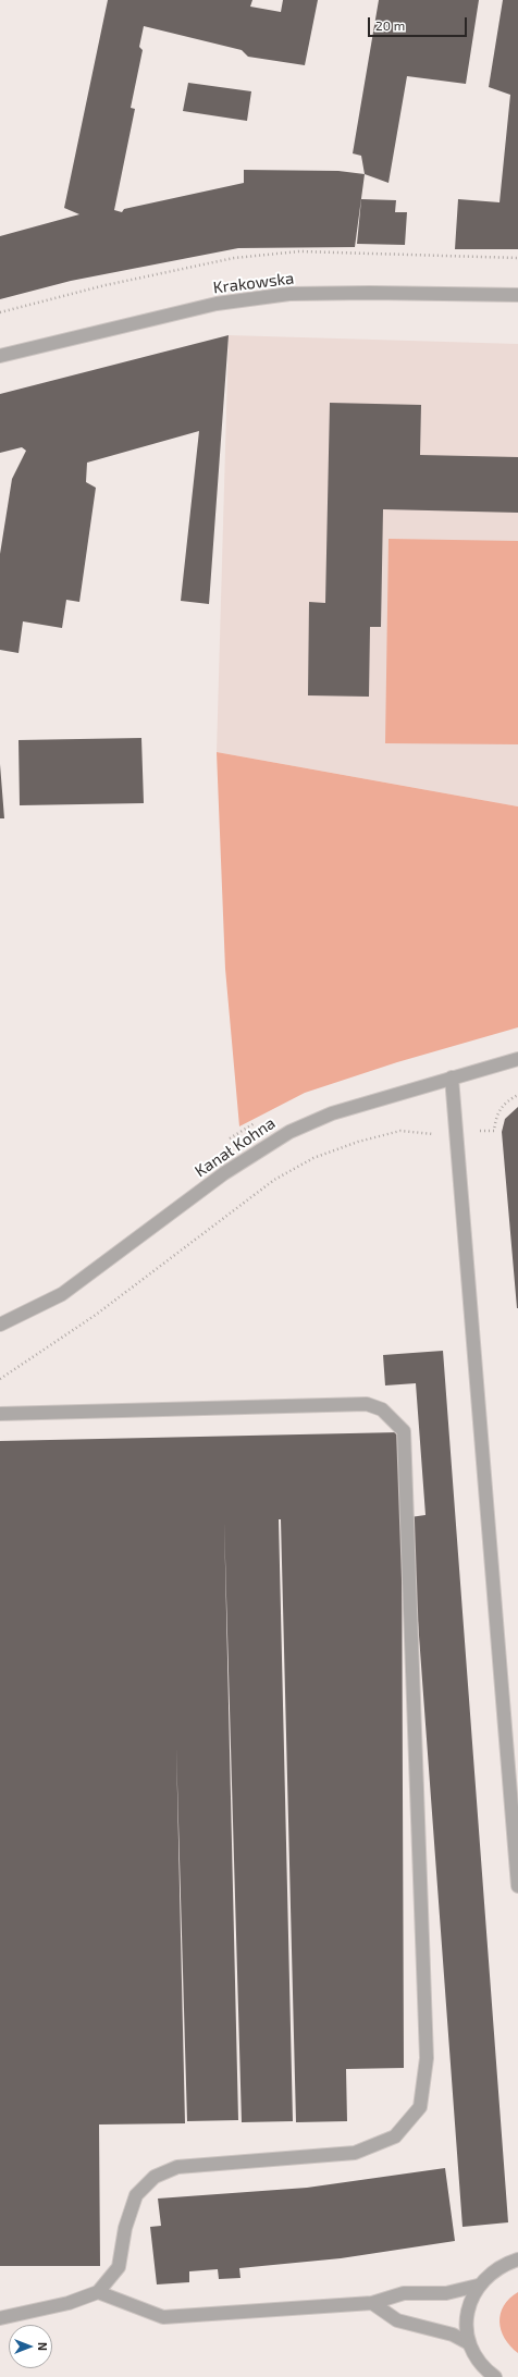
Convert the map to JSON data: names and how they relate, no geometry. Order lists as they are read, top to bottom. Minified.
{"streets":{"street":["Krakowska","Kanał Kohna"]},"scale_bar":"20 m","north":"right"}
